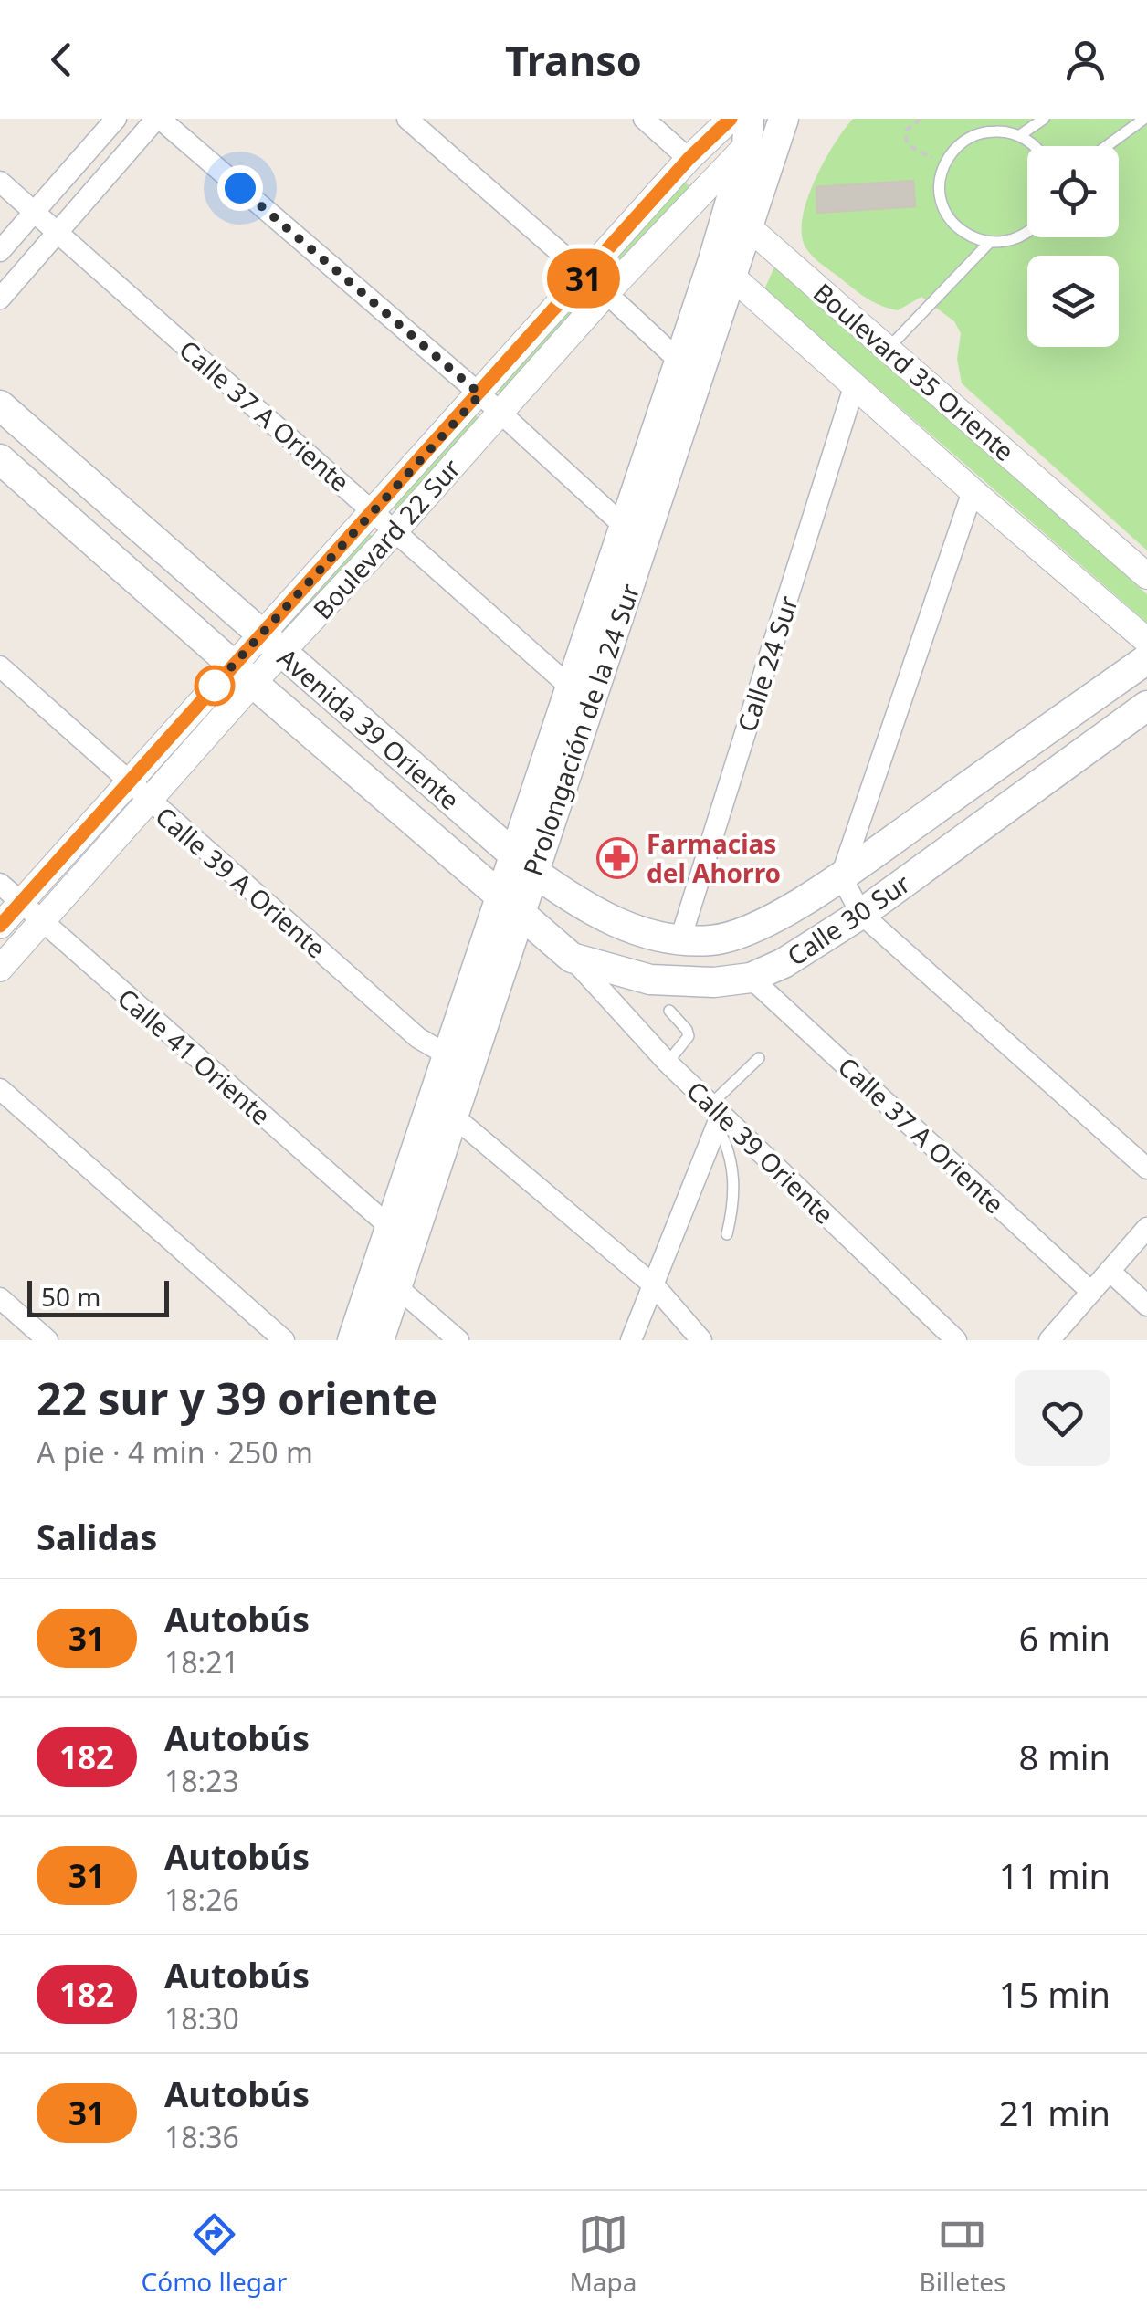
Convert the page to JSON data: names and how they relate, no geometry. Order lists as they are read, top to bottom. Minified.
{"streets":{"main road":["Boulevard 22 Sur","Avenida 39 Oriente","Prolongación de la 24 Sur","Calle 30 Sur"],"street":["Boulevard 35 Oriente","Calle 37 A Oriente","Calle 24 Sur","Calle 39 A Oriente","Calle 41 Oriente","Calle 39 Oriente"]},"crossings":[["Boulevard 35 Oriente","Boulevard 22 Sur"],["Boulevard 35 Oriente","Calle 24 Sur"],["Boulevard 35 Oriente","Prolongación de la 24 Sur"],["Calle 37 A Oriente","Boulevard 22 Sur"],["Calle 37 A Oriente","Prolongación de la 24 Sur"],["Calle 37 A Oriente","Calle 30 Sur"],["Boulevard 22 Sur","Avenida 39 Oriente"],["Boulevard 22 Sur","Prolongación de la 24 Sur"],["Boulevard 22 Sur","Calle 39 A Oriente"],["Boulevard 22 Sur","Calle 41 Oriente"],["Calle 24 Sur","Calle 30 Sur"],["Avenida 39 Oriente","Prolongación de la 24 Sur"],["Avenida 39 Oriente","Calle 30 Sur"],["Prolongación de la 24 Sur","Calle 39 A Oriente"],["Prolongación de la 24 Sur","Calle 30 Sur"],["Prolongación de la 24 Sur","Calle 41 Oriente"],["Calle 30 Sur","Calle 39 Oriente"]],"places":{"pharmacy":["Farmacias del Ahorro"]},"lines":["bus line 31"],"scale_bar":"50 m","page":{"header":"Transo","on_map":"31","scale":"50 m","heading":[["22 sur y 39 oriente","A pie · 4 min · 250 m"],"Salidas"],"list":[{"mark":"31","name":"Autobús","note":"18:21","value":"6 min"},{"mark":"182","name":"Autobús","note":"18:23","value":"8 min"},{"mark":"31","name":"Autobús","note":"18:26","value":"11 min"},{"mark":"182","name":"Autobús","note":"18:30","value":"15 min"},{"mark":"31","name":"Autobús","note":"18:36","value":"21 min"}],"tabs":["Cómo llegar","Mapa","Billetes"]}}
